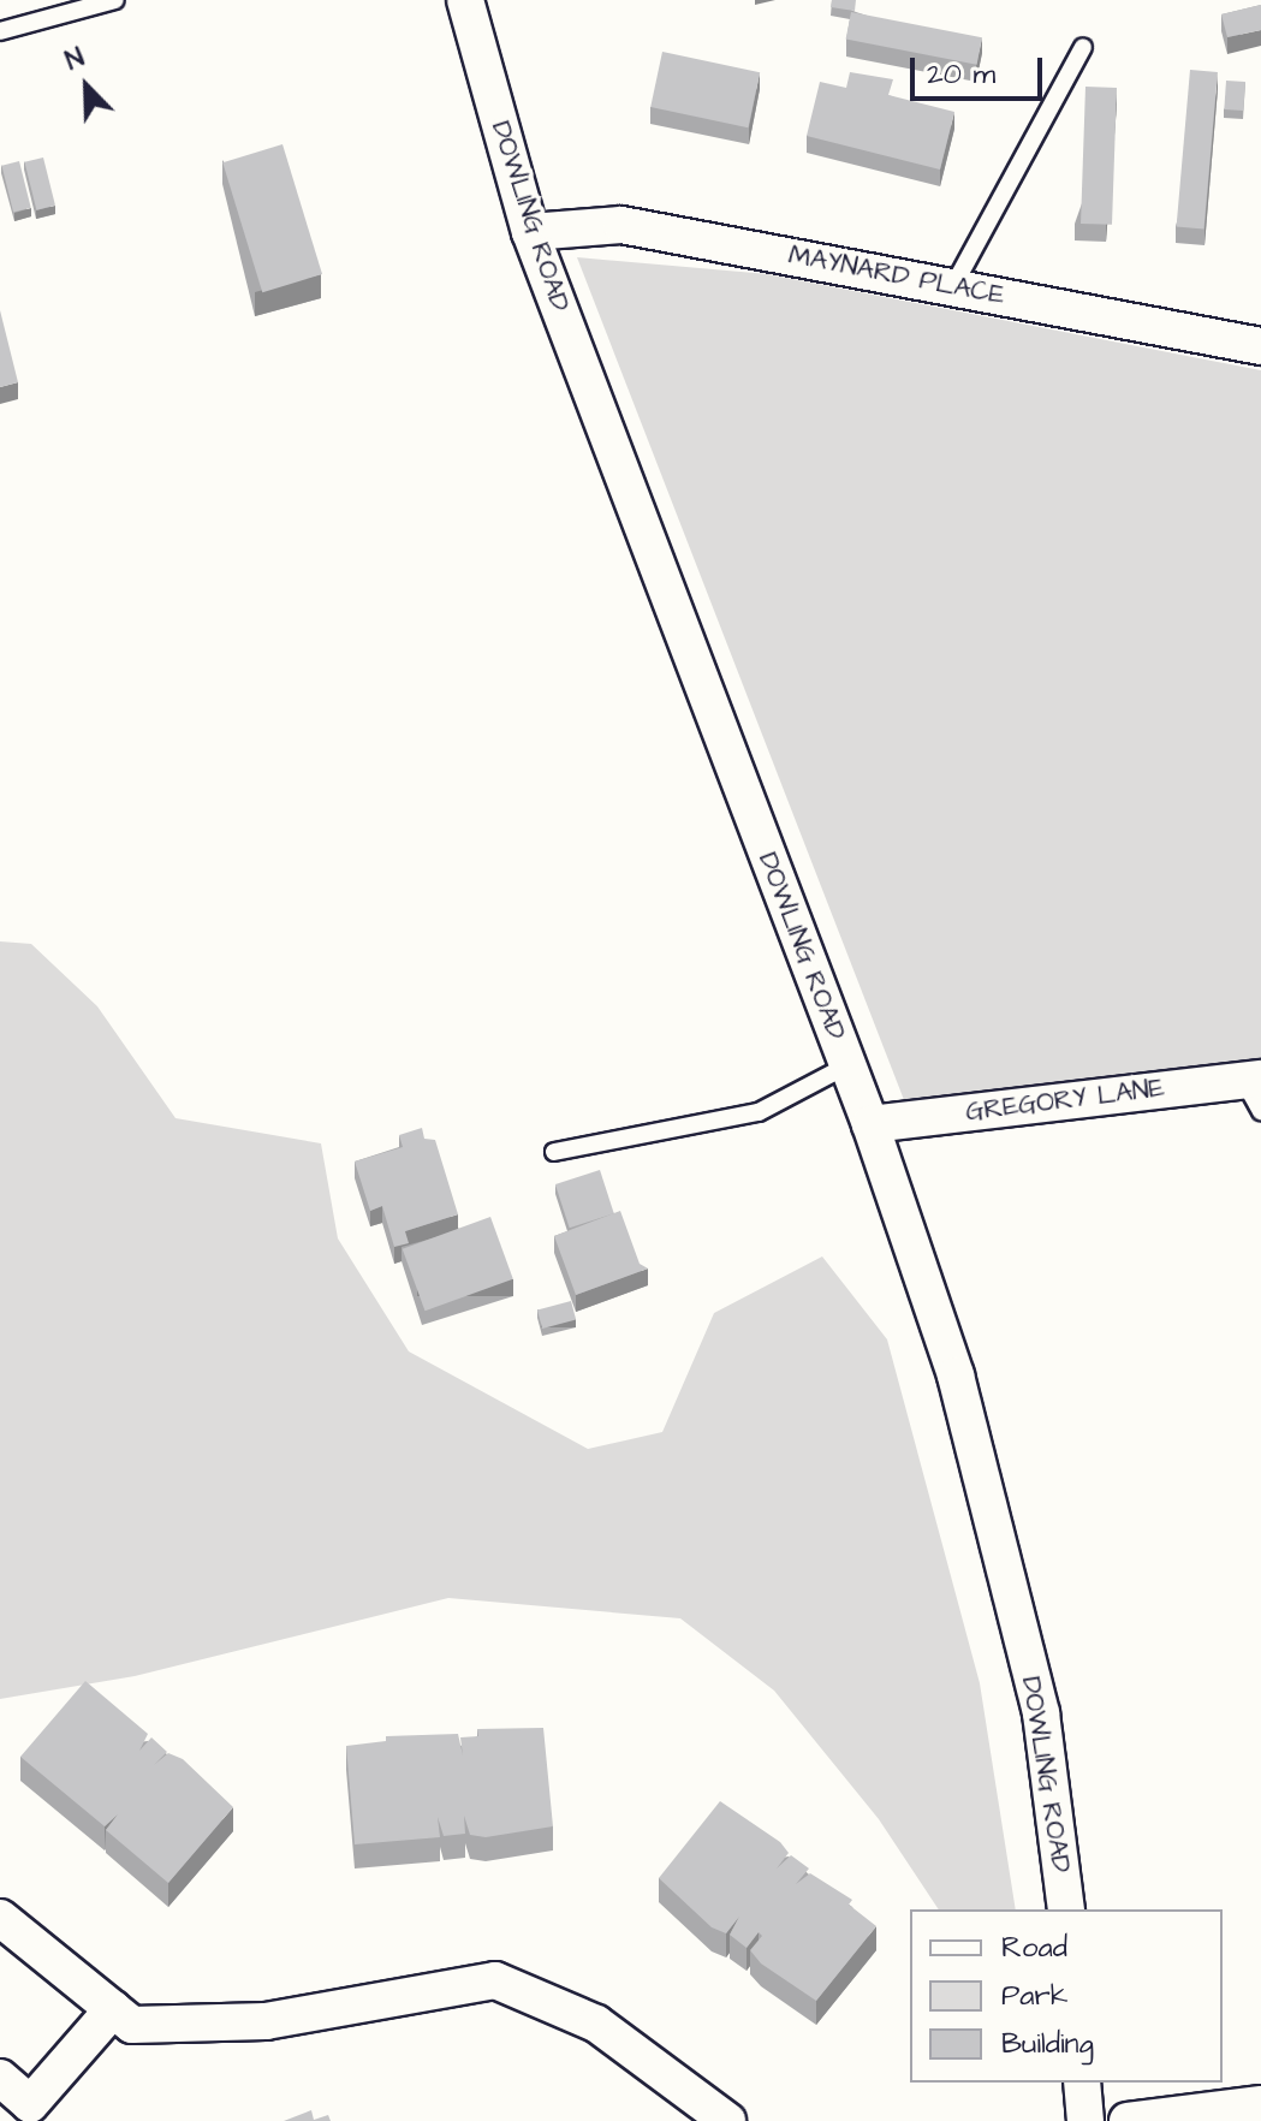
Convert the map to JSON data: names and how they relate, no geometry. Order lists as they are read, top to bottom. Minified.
{"streets":{"street":["DOWLING ROAD","MAYNARD PLACE","GREGORY LANE"]},"crossings":[["DOWLING ROAD","MAYNARD PLACE"],["DOWLING ROAD","GREGORY LANE"]],"legend":["Road","Park","Building"],"scale_bar":"20 m","north":"top left"}
